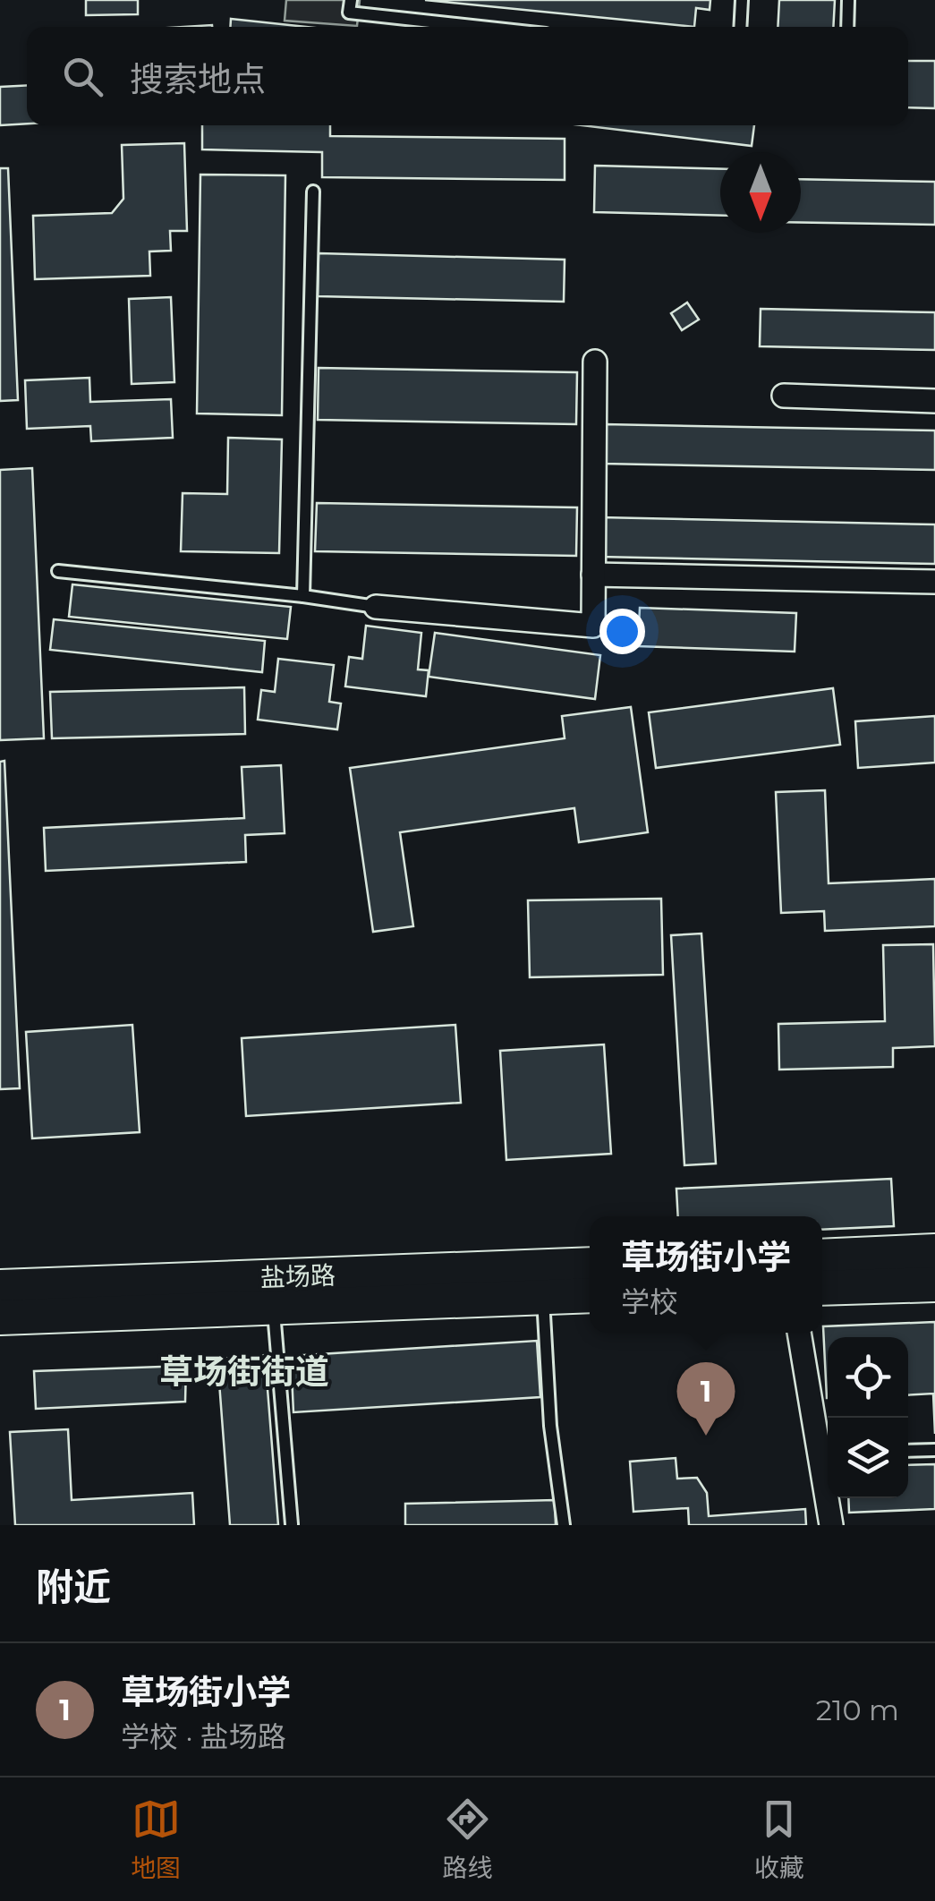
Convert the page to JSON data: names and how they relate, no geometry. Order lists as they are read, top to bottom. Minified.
{"streets":{"main road":["盐场路"]},"districts":["草场街街道"],"north":"bottom","page":{"search":"搜索地点","popup":["草场街小学","学校"],"pins":"1","heading":"附近","list":[{"mark":"1","name":"草场街小学","note":"学校 · 盐场路","value":"210 m"}],"nav":["地图","路线","收藏"]}}
